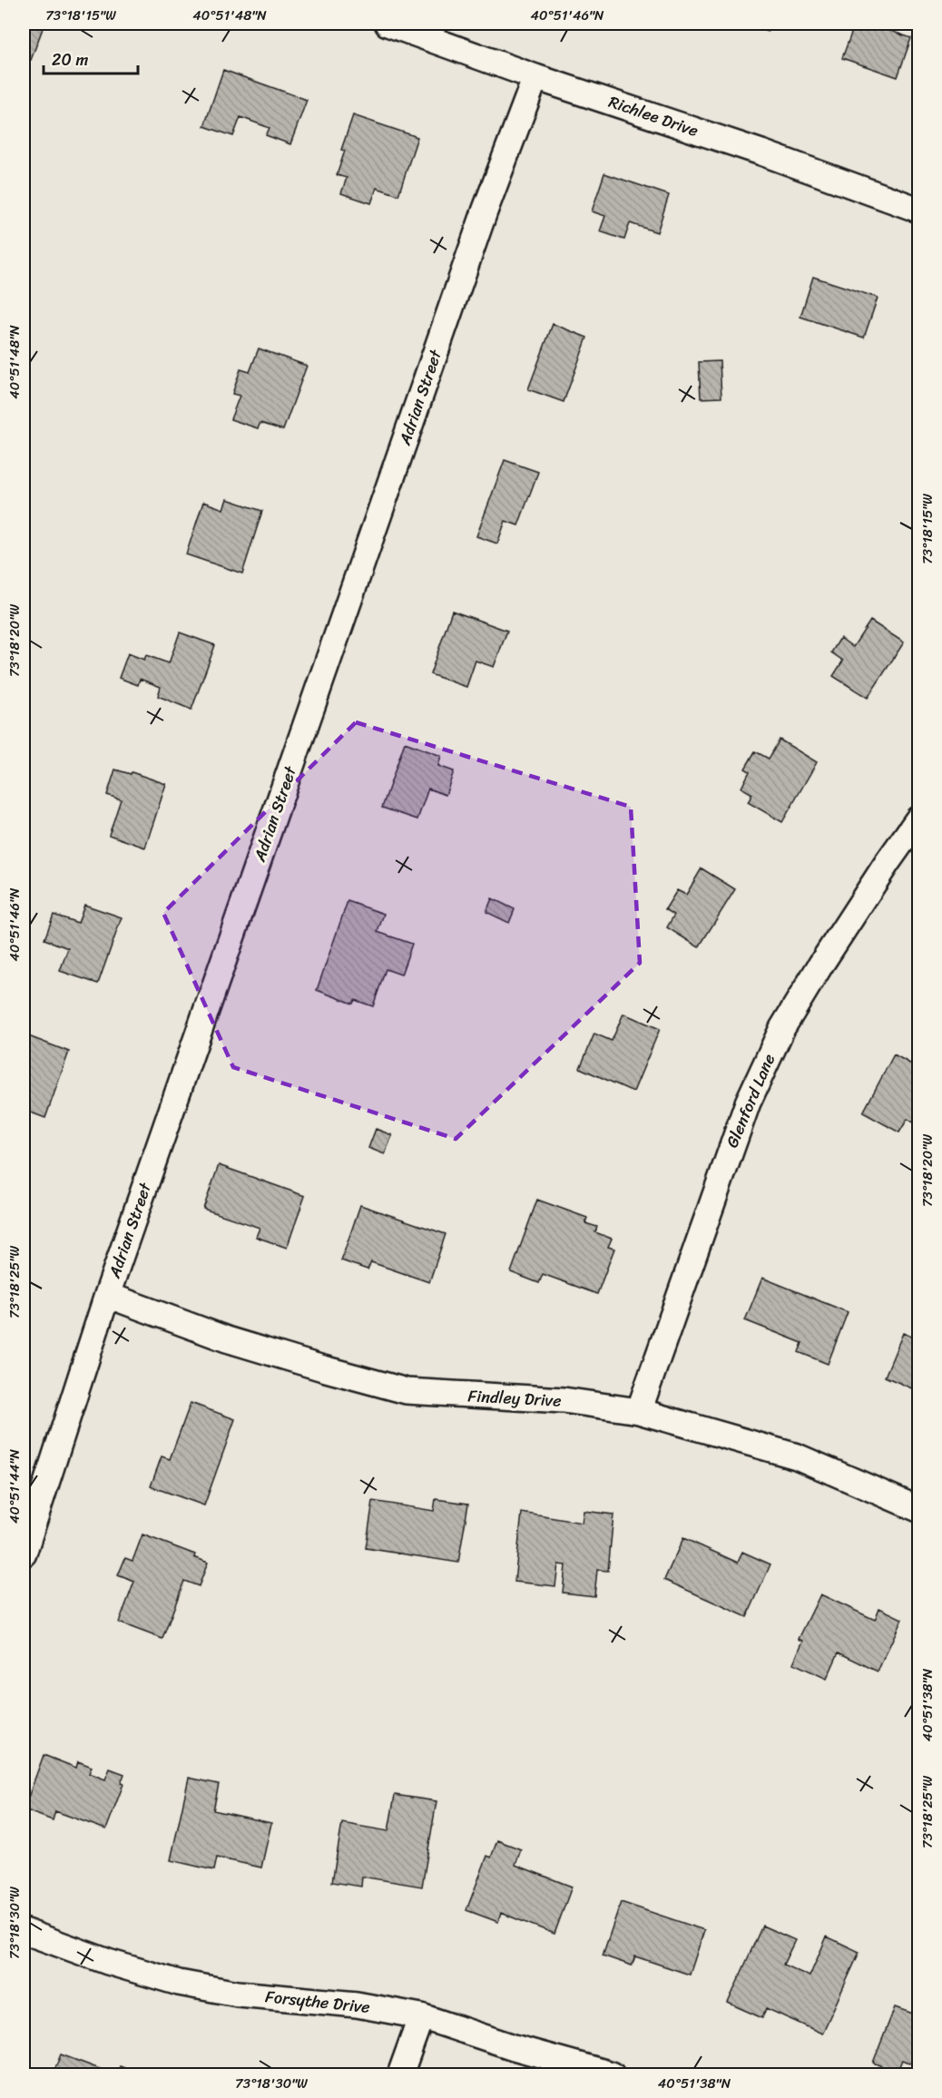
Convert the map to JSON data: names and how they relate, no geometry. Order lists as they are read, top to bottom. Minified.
{"streets":{"street":["Richlee Drive","Adrian Street","Glenford Lane","Findley Drive","Forsythe Drive"]},"crossings":[["Richlee Drive","Adrian Street"],["Adrian Street","Findley Drive"],["Glenford Lane","Findley Drive"]],"scale_bar":"20 m","coordinates":["73°18'15\"W","40°51'48\"N","40°51'46\"N","73°18'20\"W","73°18'25\"W","40°51'44\"N","40°51'38\"N","73°18'30\"W"]}
